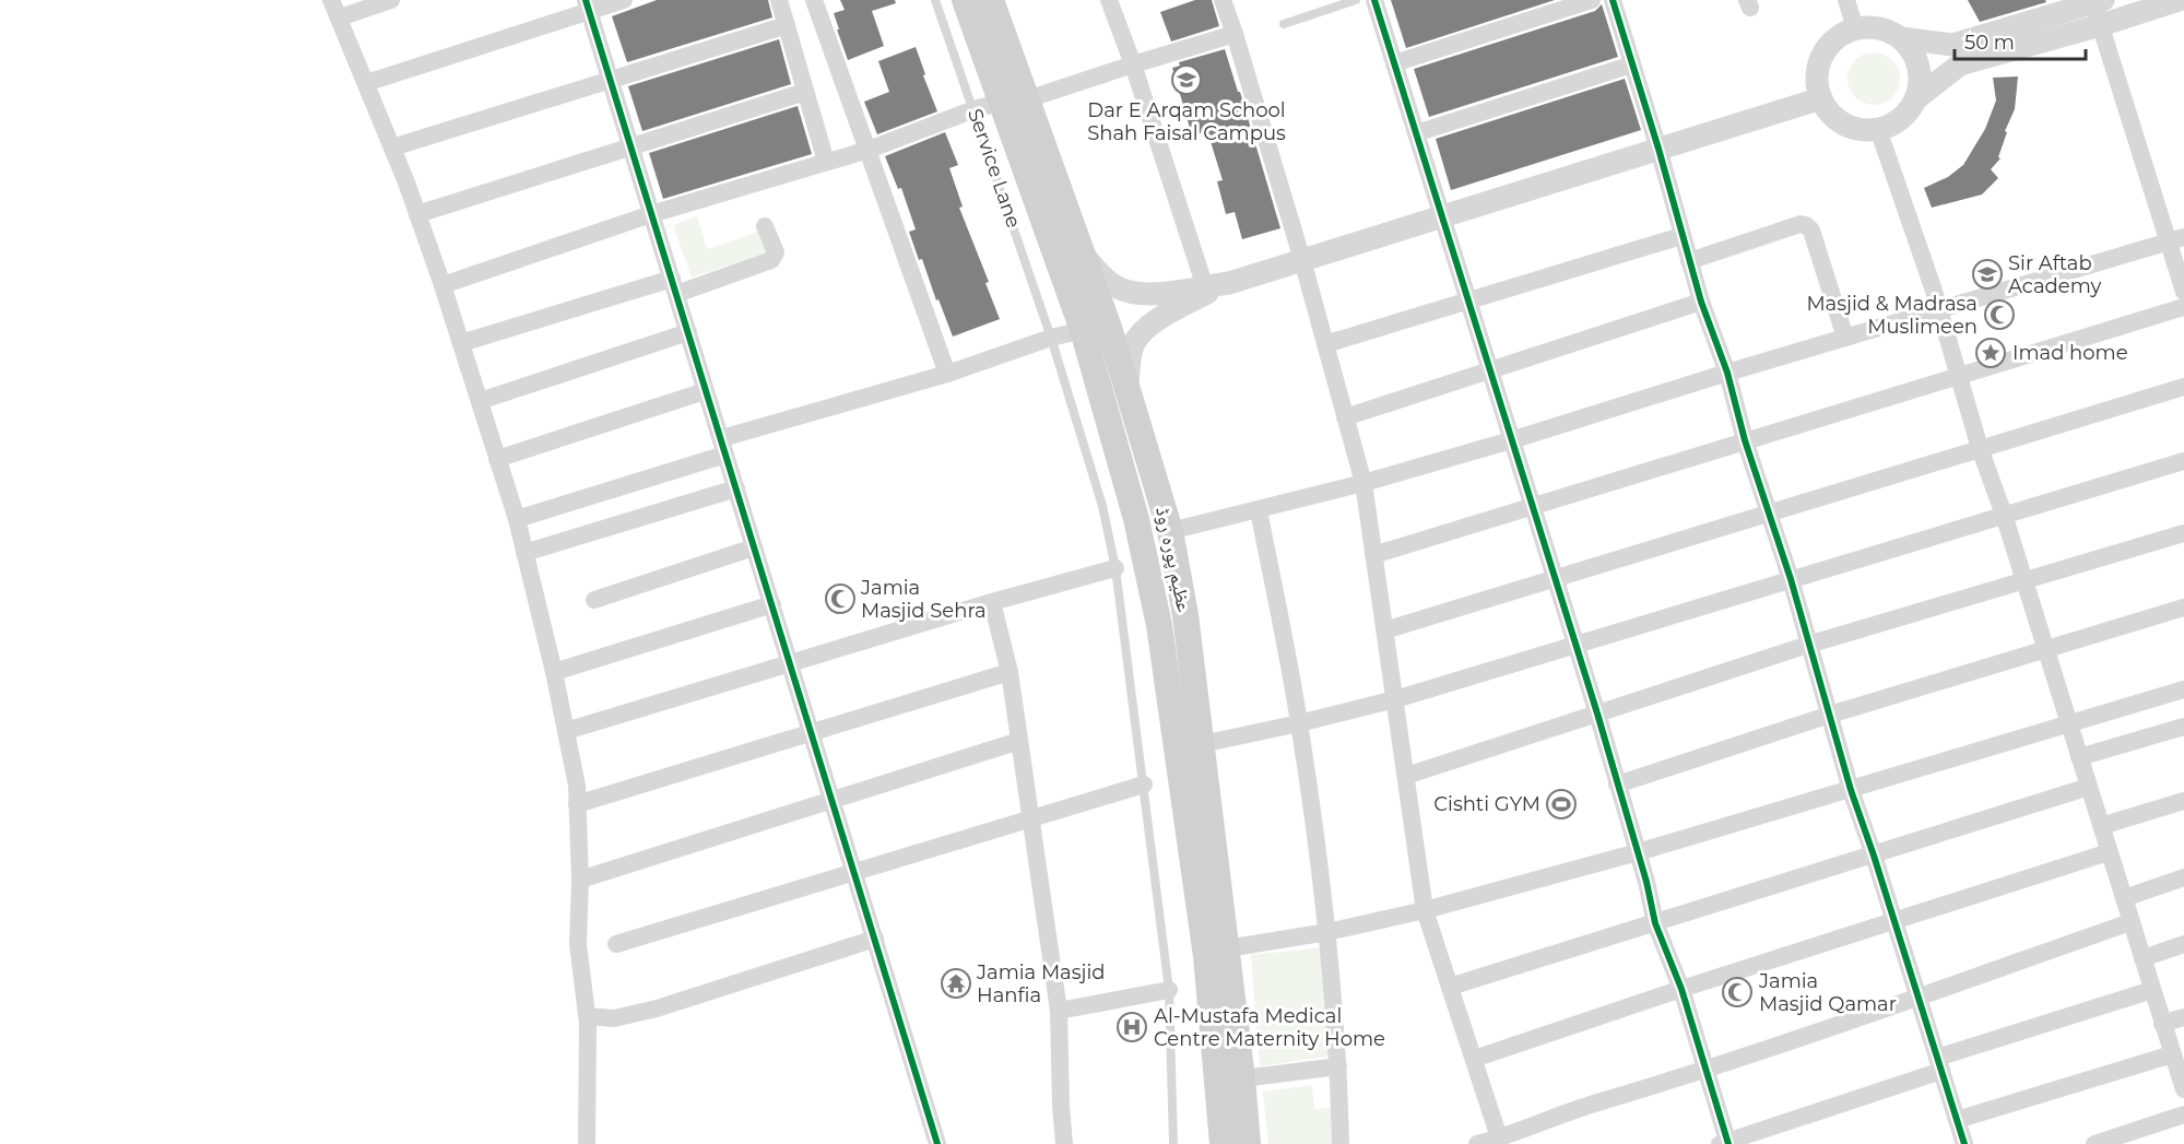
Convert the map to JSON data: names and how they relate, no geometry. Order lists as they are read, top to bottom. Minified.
{"streets":{"main road":["عظیم پورہ روڈ"],"lane":["Service Lane"]},"places":{"school or university":["Dar E Arqam School Shah Faisal Campus","Sir Aftab Academy"],"mosque":["Masjid & Madrasa Muslimeen","Jamia Masjid Sehra","Jamia Masjid Qamar"],"place":["Imad home"],"sports":["Cishti GYM"],"temple":["Jamia Masjid Hanfia"],"hospital":["Al-Mustafa Medical Centre Maternity Home"]},"scale_bar":"50 m"}
